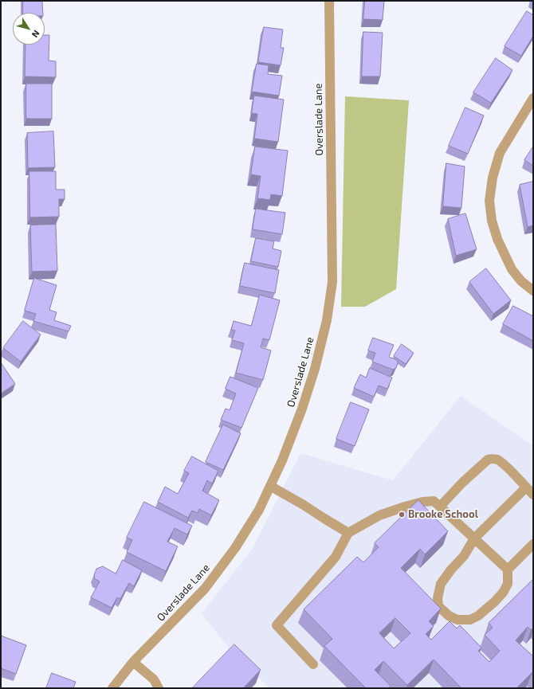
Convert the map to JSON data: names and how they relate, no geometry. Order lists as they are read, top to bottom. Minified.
{"streets":{"street":["Overslade Lane"]},"places":["Brooke School"],"north":"bottom right"}
